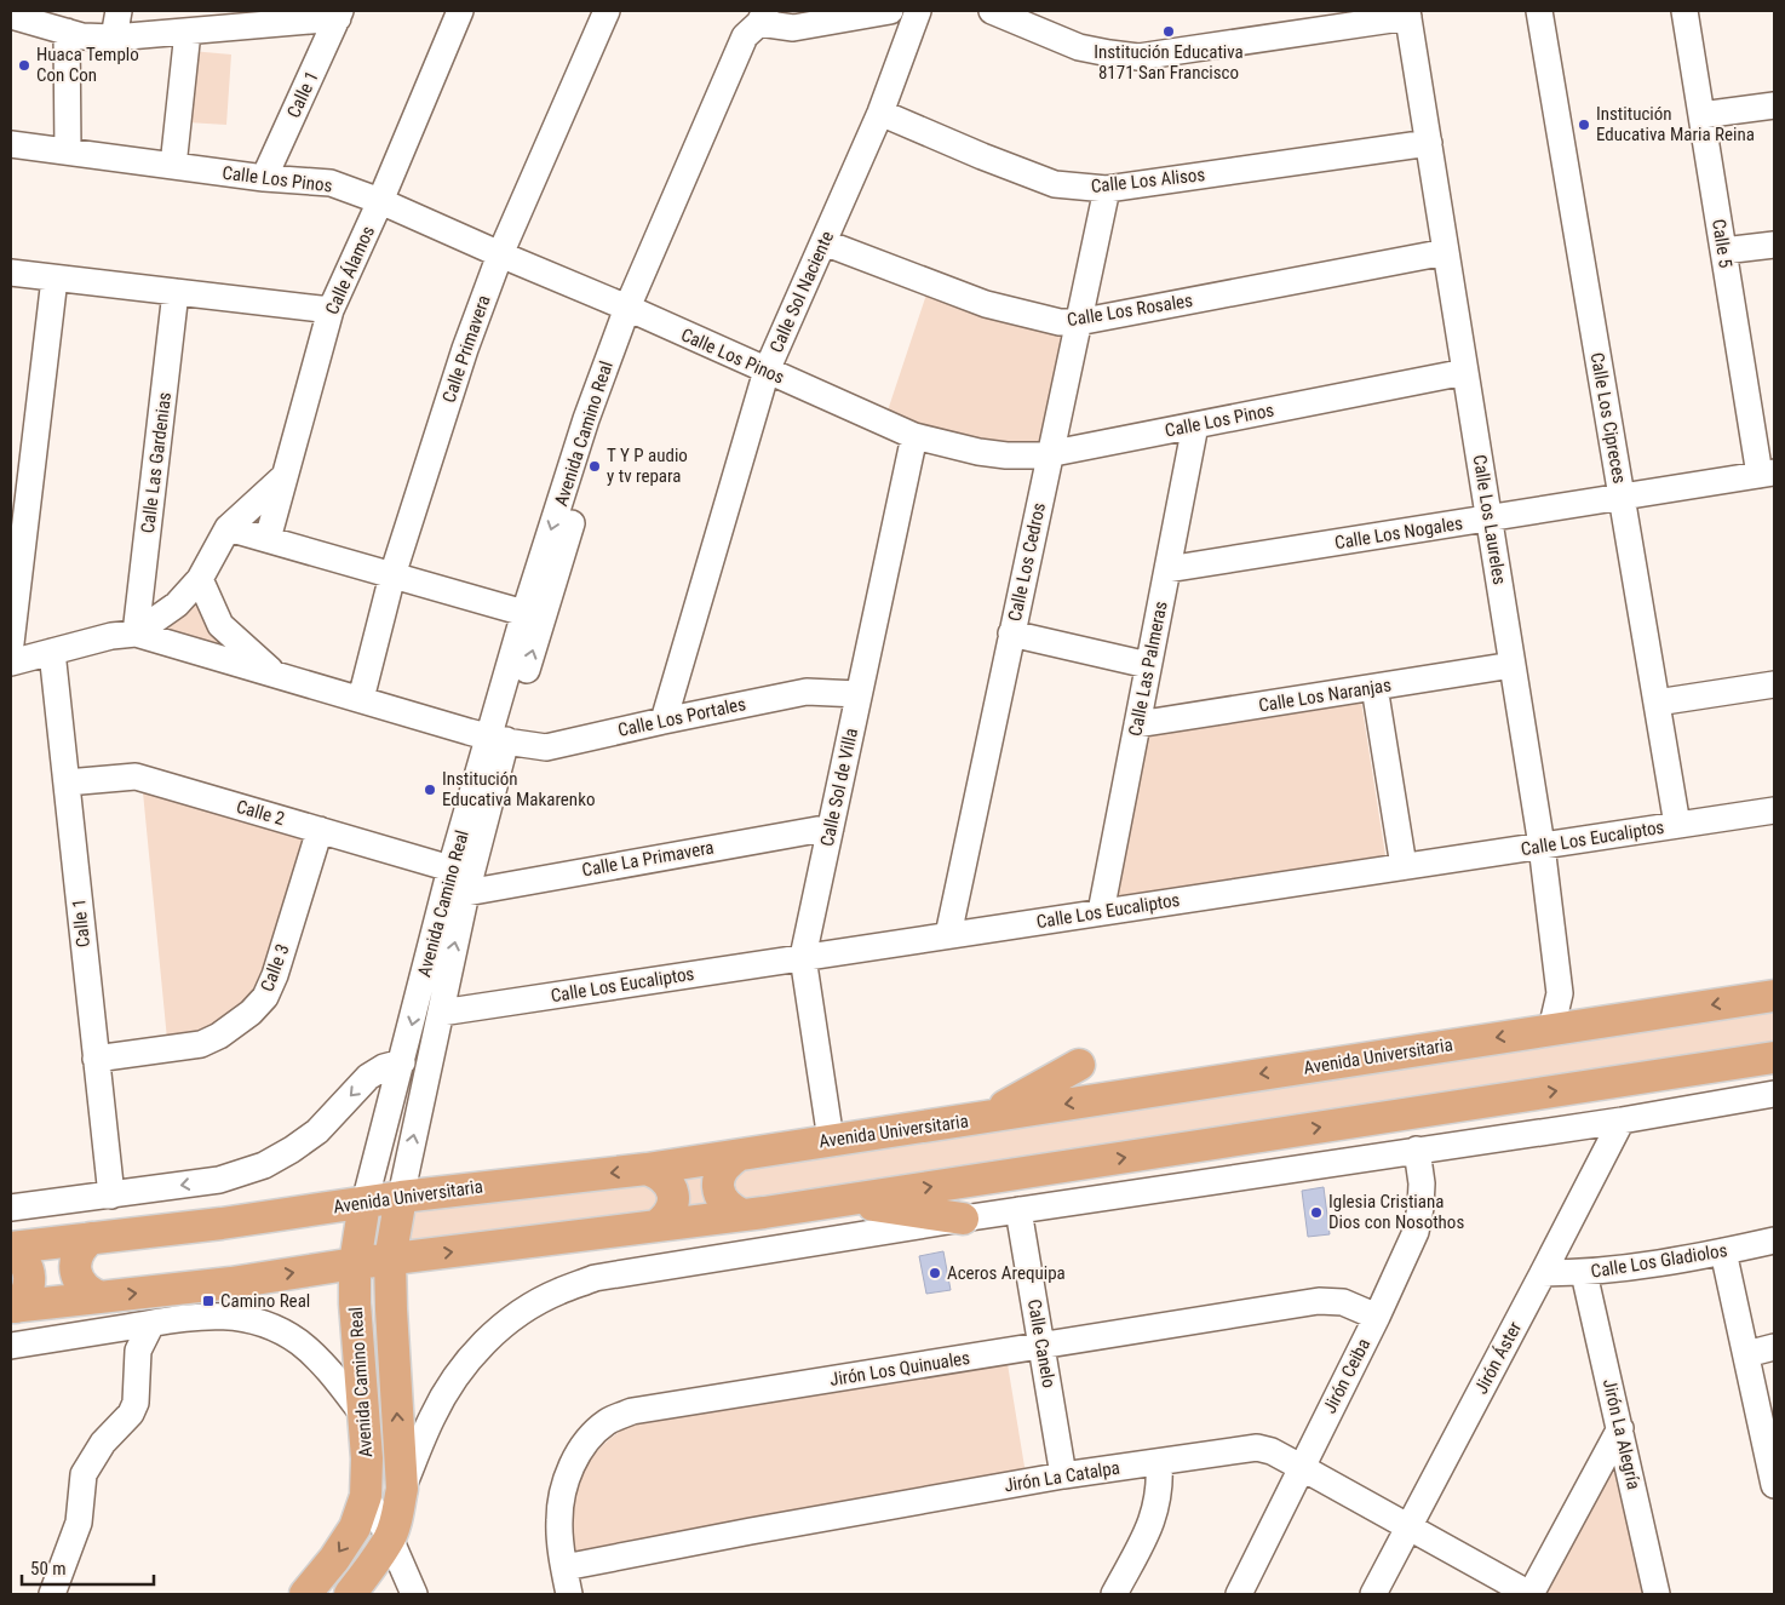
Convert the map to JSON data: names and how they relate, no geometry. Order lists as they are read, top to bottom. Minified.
{"streets":{"main road":["Avenida Camino Real","Avenida Universitaria"],"street":["Calle 1","Calle Los Pinos","Calle Los Alisos","Calle 5","Calle Álamos","Calle Sol Naciente","Calle Los Rosales","Calle Primavera","Calle Los Cipreces","Calle Las Gardenias","Calle Los Laureles","Calle Los Nogales","Calle Los Cedros","Calle Las Palmeras","Calle Los Naranjas","Calle Los Portales","Calle Sol de Villa","Calle 2","Calle Los Eucaliptos","Calle La Primavera","Calle 3","Calle Los Gladiolos","Calle Canelo","Jirón Áster","Jirón Los Quinuales","Jirón Ceiba","Jirón La Alegría","Jirón La Catalpa"]},"crossings":[["Calle 1","Calle Los Pinos"],["Calle 1","Calle 2"],["Calle 1","Calle 3"],["Calle Los Pinos","Calle Álamos"],["Calle Los Pinos","Calle Sol Naciente"],["Calle Los Pinos","Calle Primavera"],["Calle Los Pinos","Avenida Camino Real"],["Calle Los Pinos","Calle Los Laureles"],["Calle Los Pinos","Calle Los Cedros"],["Calle Los Pinos","Calle Las Palmeras"],["Calle Los Pinos","Calle Sol de Villa"],["Calle Los Alisos","Calle Sol Naciente"],["Calle Los Alisos","Calle Los Laureles"],["Calle Los Alisos","Calle Los Cedros"],["Calle 5","Calle Los Nogales"],["Calle Sol Naciente","Calle Los Rosales"],["Calle Sol Naciente","Calle Los Portales"],["Calle Los Rosales","Calle Los Laureles"],["Calle Los Rosales","Calle Los Cedros"],["Calle Primavera","Calle Los Portales"],["Calle Los Cipreces","Calle Los Nogales"],["Calle Los Cipreces","Calle Los Eucaliptos"],["Avenida Camino Real","Calle Los Portales"],["Avenida Camino Real","Calle 2"],["Avenida Camino Real","Calle Los Eucaliptos"],["Avenida Camino Real","Calle La Primavera"],["Avenida Camino Real","Avenida Universitaria"],["Calle Las Gardenias","Calle Los Portales"],["Calle Los Laureles","Calle Los Nogales"],["Calle Los Laureles","Calle Los Naranjas"],["Calle Los Laureles","Calle Los Eucaliptos"],["Calle Los Laureles","Avenida Universitaria"],["Calle Los Nogales","Calle Las Palmeras"],["Calle Los Cedros","Calle Los Eucaliptos"],["Calle Las Palmeras","Calle Los Naranjas"],["Calle Las Palmeras","Calle Los Eucaliptos"],["Calle Los Portales","Calle Sol de Villa"],["Calle Sol de Villa","Calle Los Eucaliptos"],["Calle Sol de Villa","Calle La Primavera"],["Calle Sol de Villa","Avenida Universitaria"],["Calle 2","Calle 3"],["Calle Los Gladiolos","Jirón Áster"],["Calle Los Gladiolos","Jirón La Alegría"],["Calle Canelo","Jirón Los Quinuales"],["Calle Canelo","Jirón La Catalpa"],["Jirón Áster","Jirón La Catalpa"],["Jirón Los Quinuales","Jirón Ceiba"],["Jirón Los Quinuales","Jirón La Catalpa"],["Jirón Ceiba","Jirón La Catalpa"]],"places":{"other":["Institución Educativa 8171 San Francisco","Huaca Templo Con Con","Institución Educativa Maria Reina","T Y P audio y tv repara","Institución Educativa Makarenko","Iglesia Cristiana Dios con Nosothos","Aceros Arequipa"],"transit":["Camino Real"]},"scale_bar":"50 m"}
